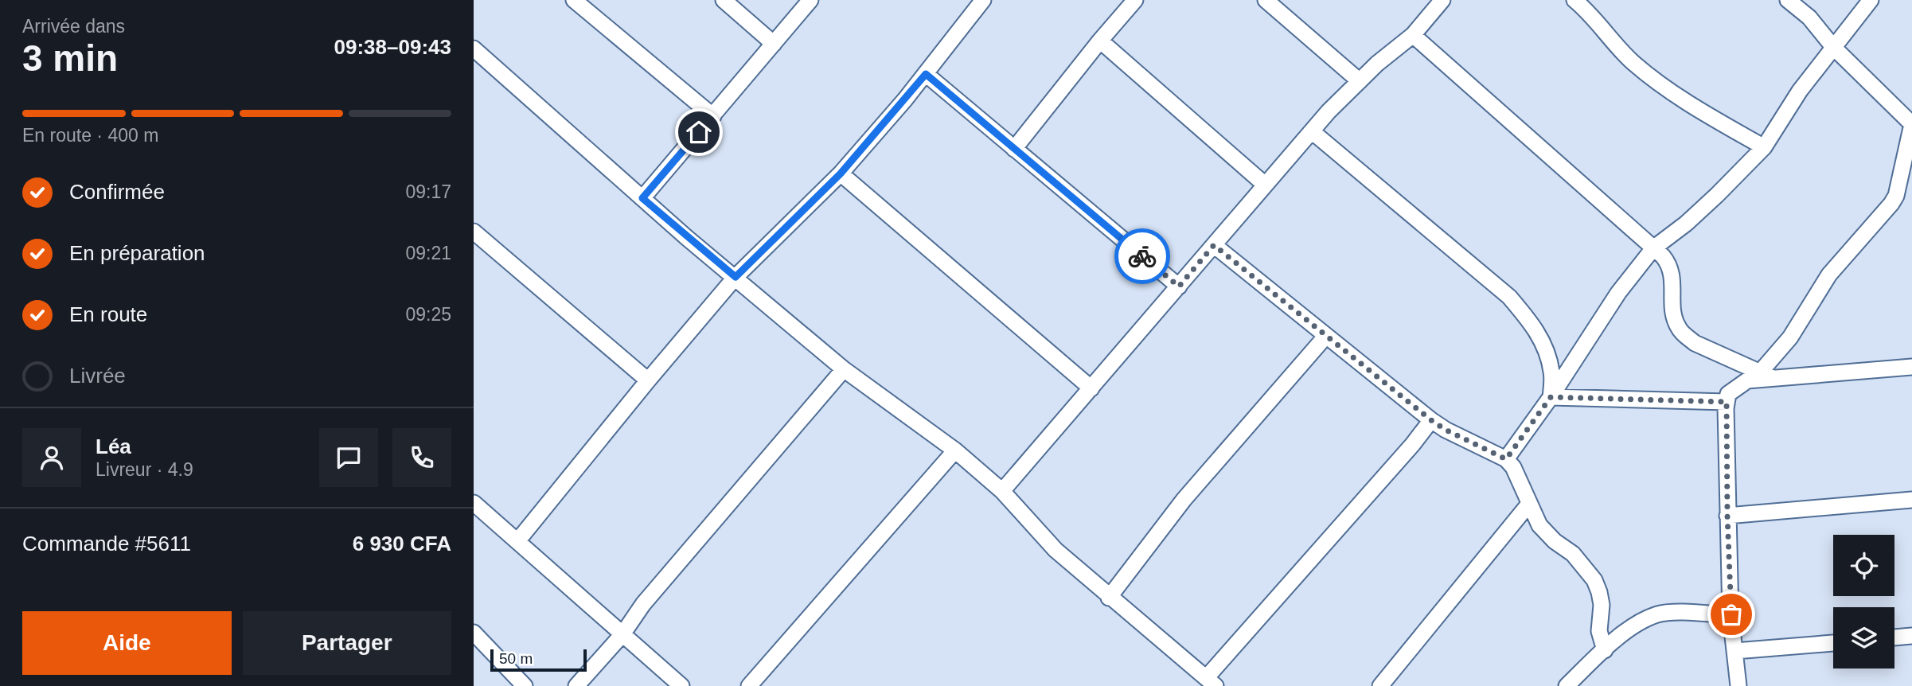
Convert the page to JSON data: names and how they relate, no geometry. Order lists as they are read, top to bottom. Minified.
{"scale_bar":"50 m","page":{"heading":["3 min","Arrivée dans","09:38–09:43"],"panel":["Léa","Livreur · 4.9","Commande #5611","6 930 CFA"],"bar":"En route · 400 m","list":[["Confirmée","09:17"],["En préparation","09:21"],["En route","09:25"],"Livrée"],"buttons":["Aide","Partager"],"scale":"50 m"}}
